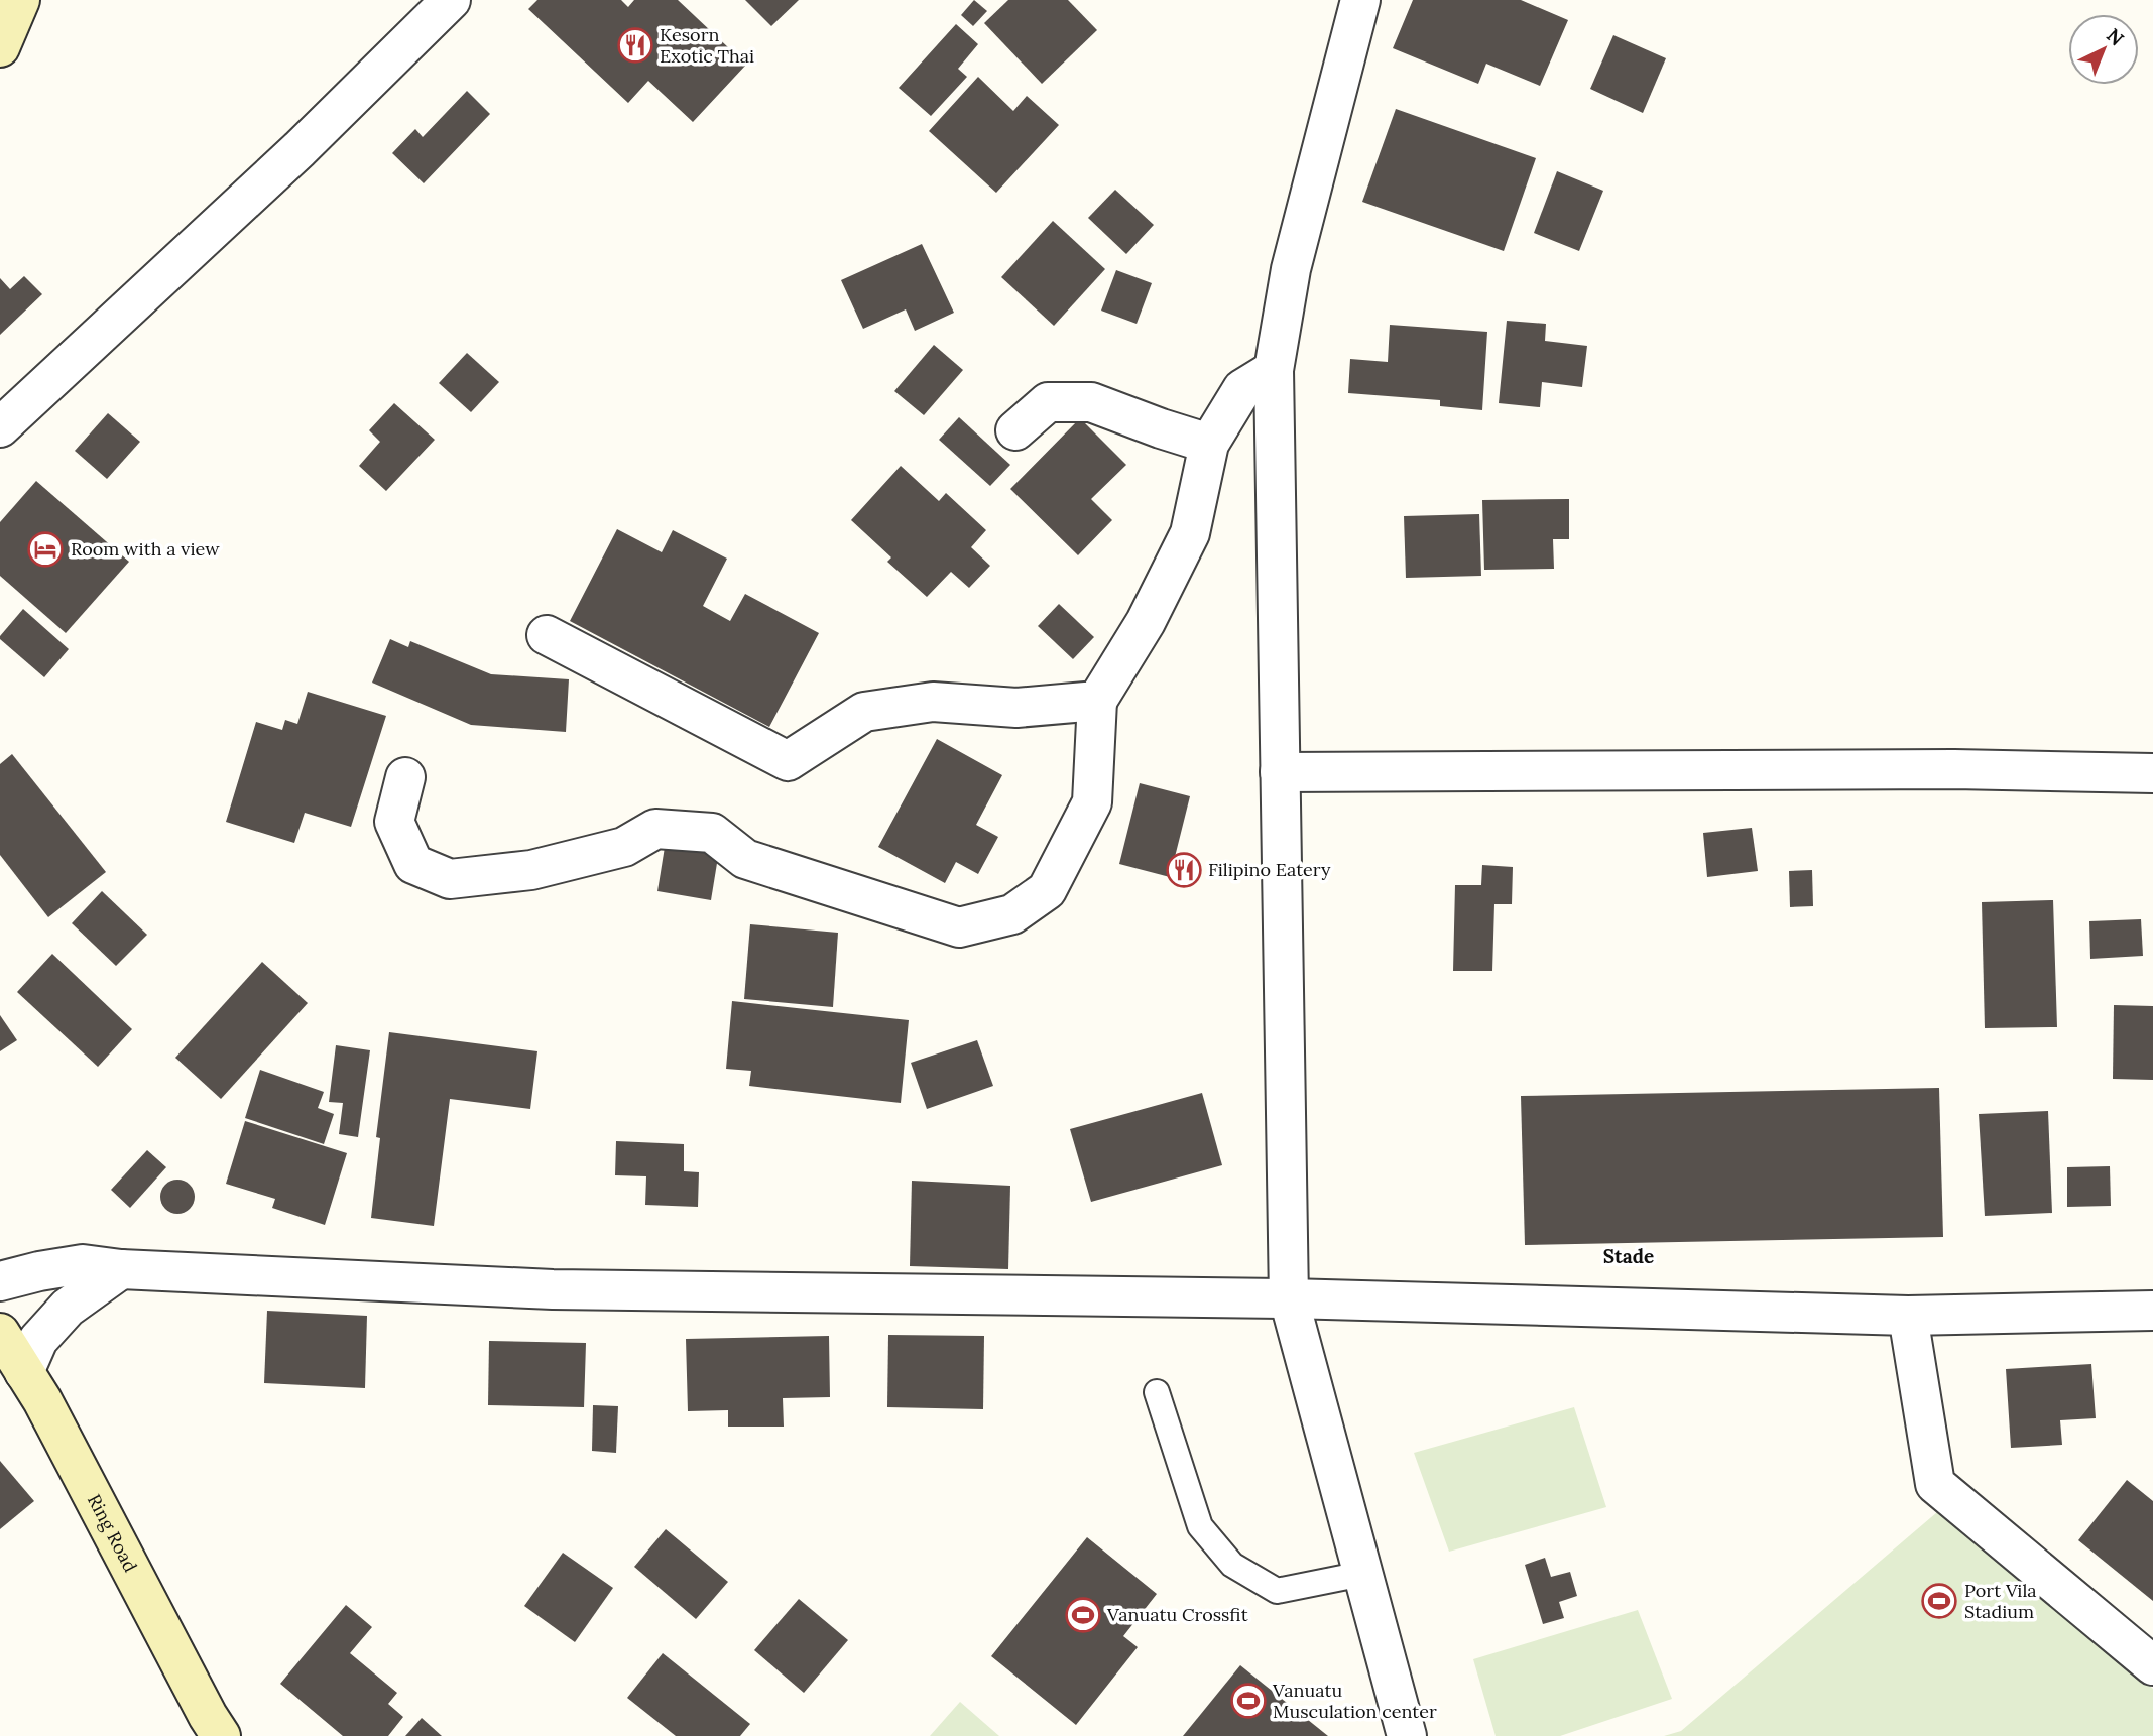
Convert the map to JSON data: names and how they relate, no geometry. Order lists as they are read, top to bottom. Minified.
{"streets":{"main road":["Ring Road"]},"districts":["Stade"],"places":{"restaurant":["Kesorn Exotic Thai","Filipino Eatery"],"hotel":["Room with a view"],"sports":["Port Vila Stadium","Vanuatu Crossfit","Vanuatu Musculation center"]},"north":"top right"}
